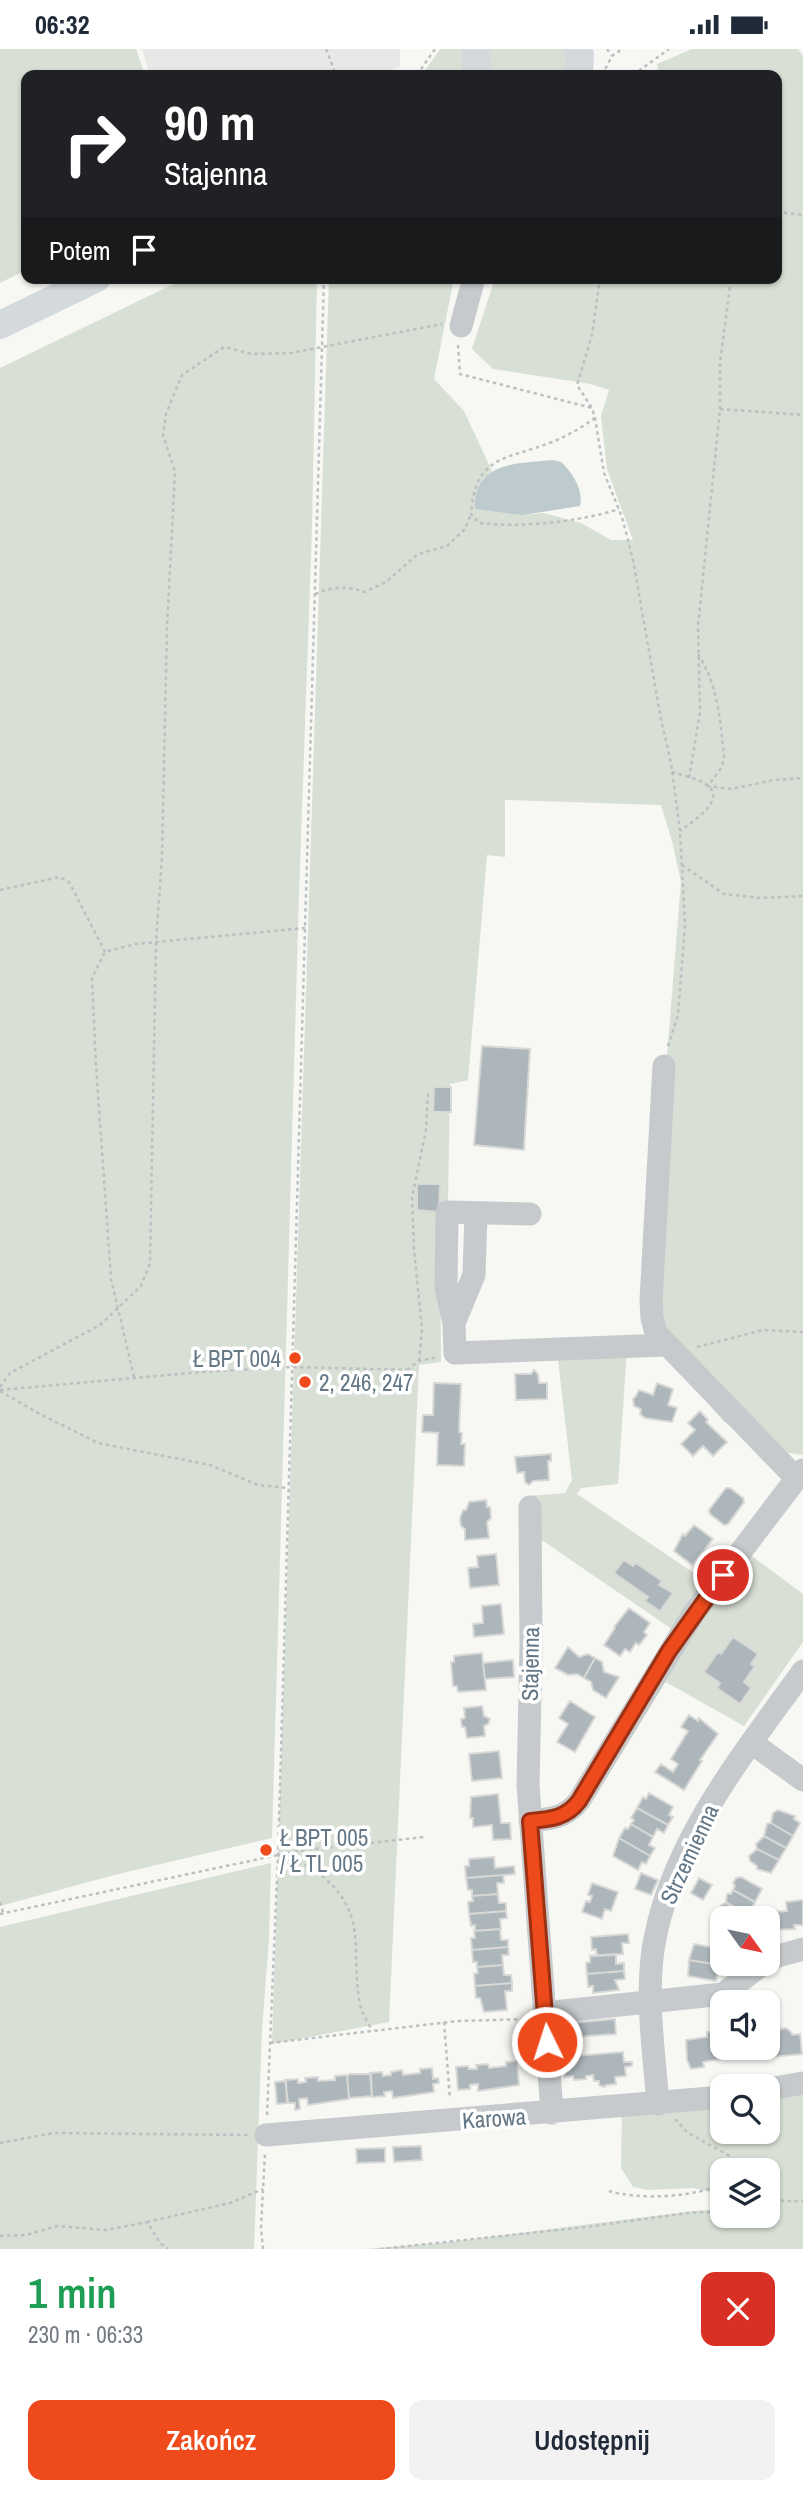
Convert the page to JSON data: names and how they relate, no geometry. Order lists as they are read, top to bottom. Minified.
{"streets":{"street":["Stajenna","Strzemienna","Karowa"]},"crossings":[["Stajenna","Karowa"],["Strzemienna","Karowa"]],"places":["Ł BPT 004","2, 246, 247","Ł BPT 005 / Ł TL 005"],"north":"bottom right","page":{"status":"06:32","turn":["90 m","Stajenna"],"then":"Potem","heading":["1 min","230 m · 06:33"],"buttons":["Zakończ","Udostępnij"]}}
